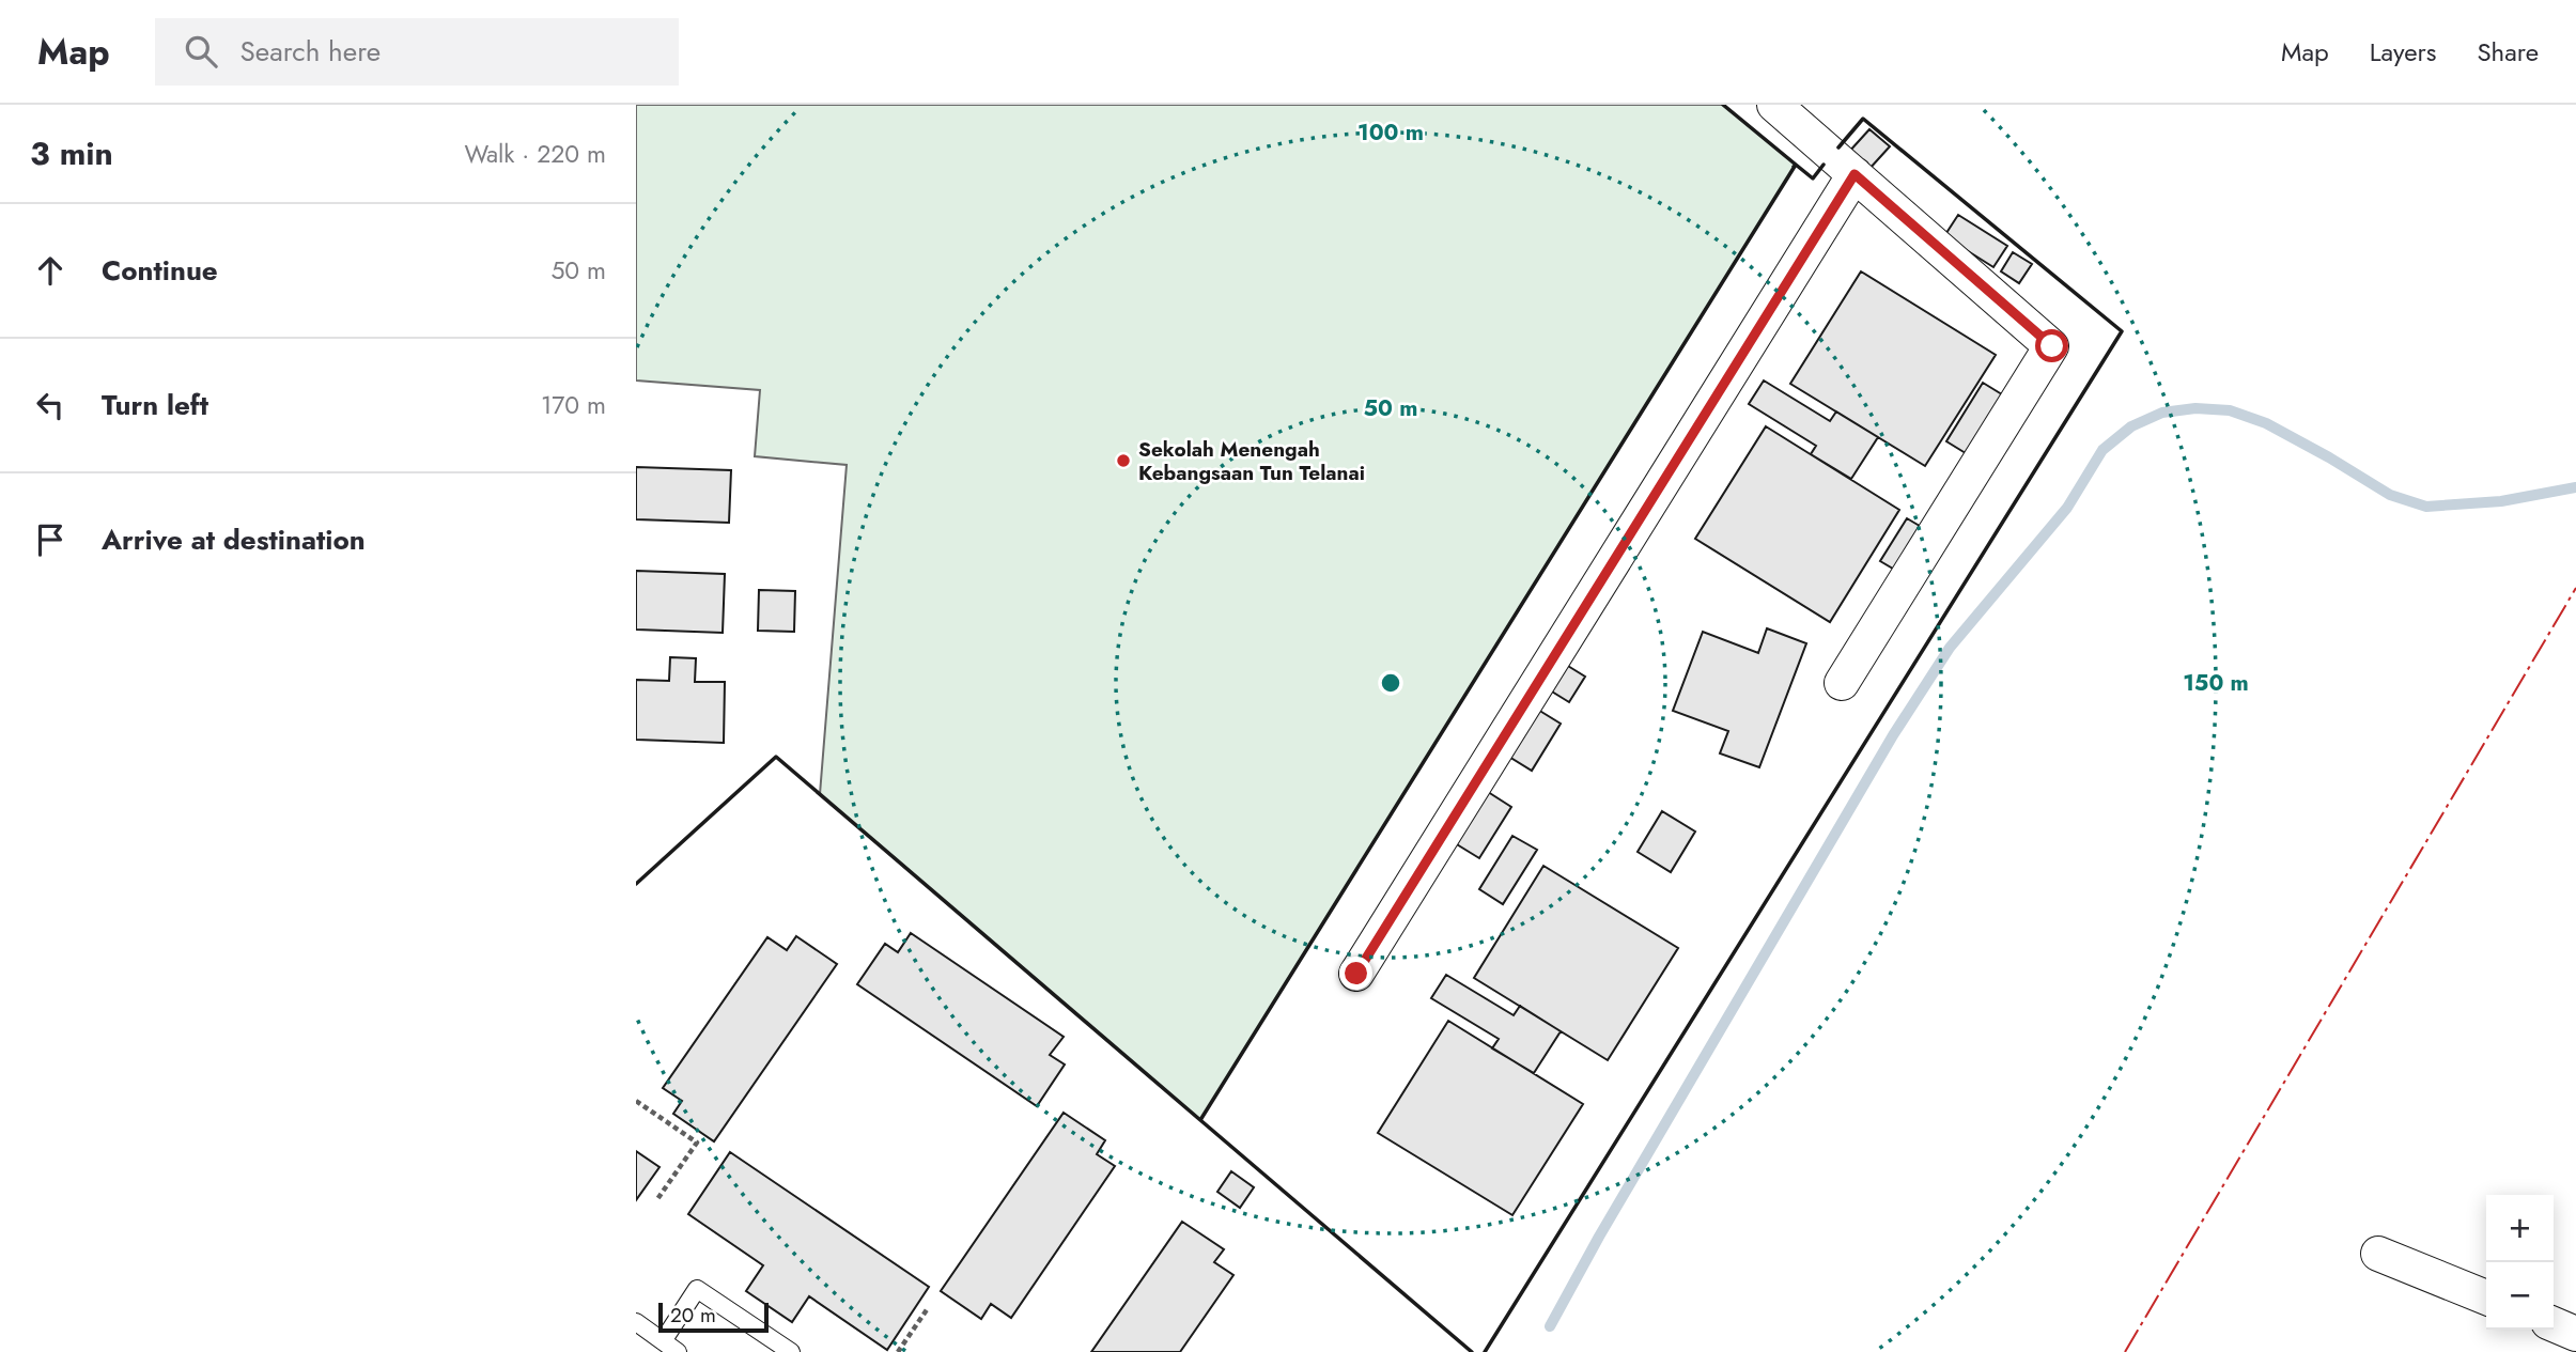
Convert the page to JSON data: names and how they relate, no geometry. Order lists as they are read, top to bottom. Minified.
{"places":["Sekolah Menengah Kebangsaan Tun Telanai"],"scale_bar":"20 m","page":{"header":"Map","search":"Search here","nav":["Map","Layers","Share"],"heading":["3 min","Walk · 220 m"],"list":[["Continue","50 m"],["Turn left","170 m"],"Arrive at destination"],"map_buttons":["+","−"],"scale":"20 m"},"rings":["100 m","50 m","150 m"]}
